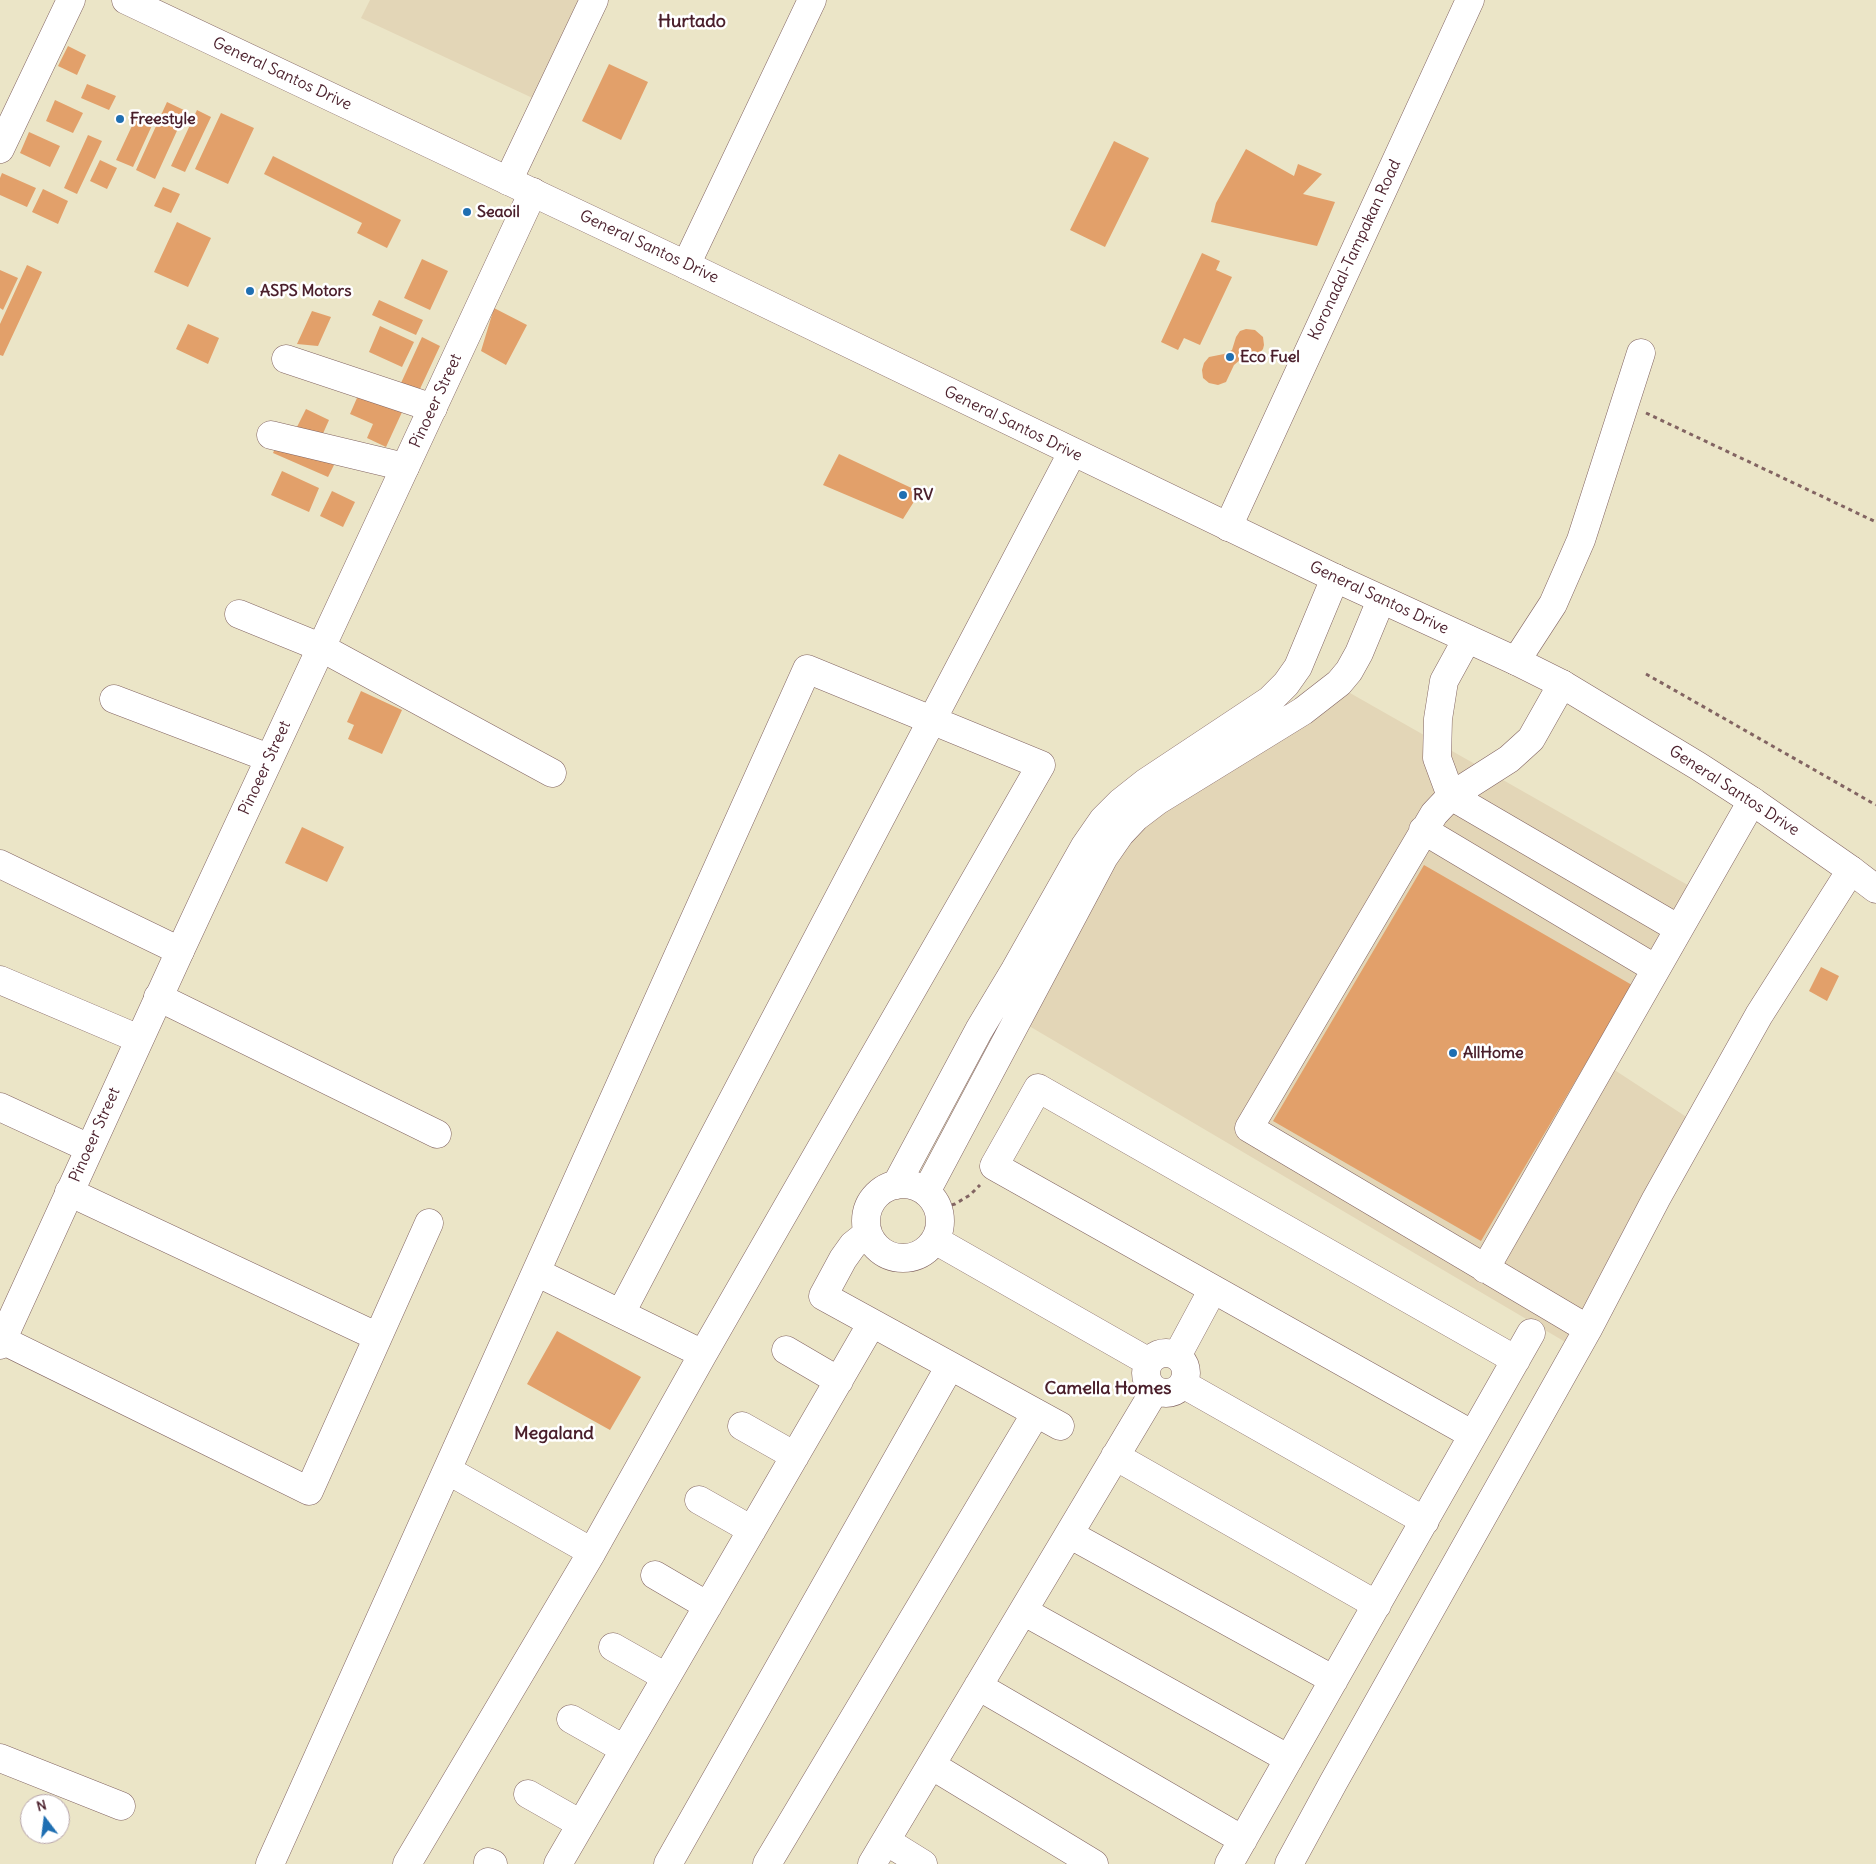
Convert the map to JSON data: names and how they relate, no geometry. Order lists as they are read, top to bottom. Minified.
{"streets":{"main road":["General Santos Drive","Koronadal-Tampakan Road","Pinoeer Street"]},"crossings":[["General Santos Drive","Koronadal-Tampakan Road"],["General Santos Drive","Pinoeer Street"]],"districts":["Hurtado","Camella Homes","Megaland"],"places":["Freestyle","Seaoil","ASPS Motors","Eco Fuel","RV","AllHome"],"north":"top"}
